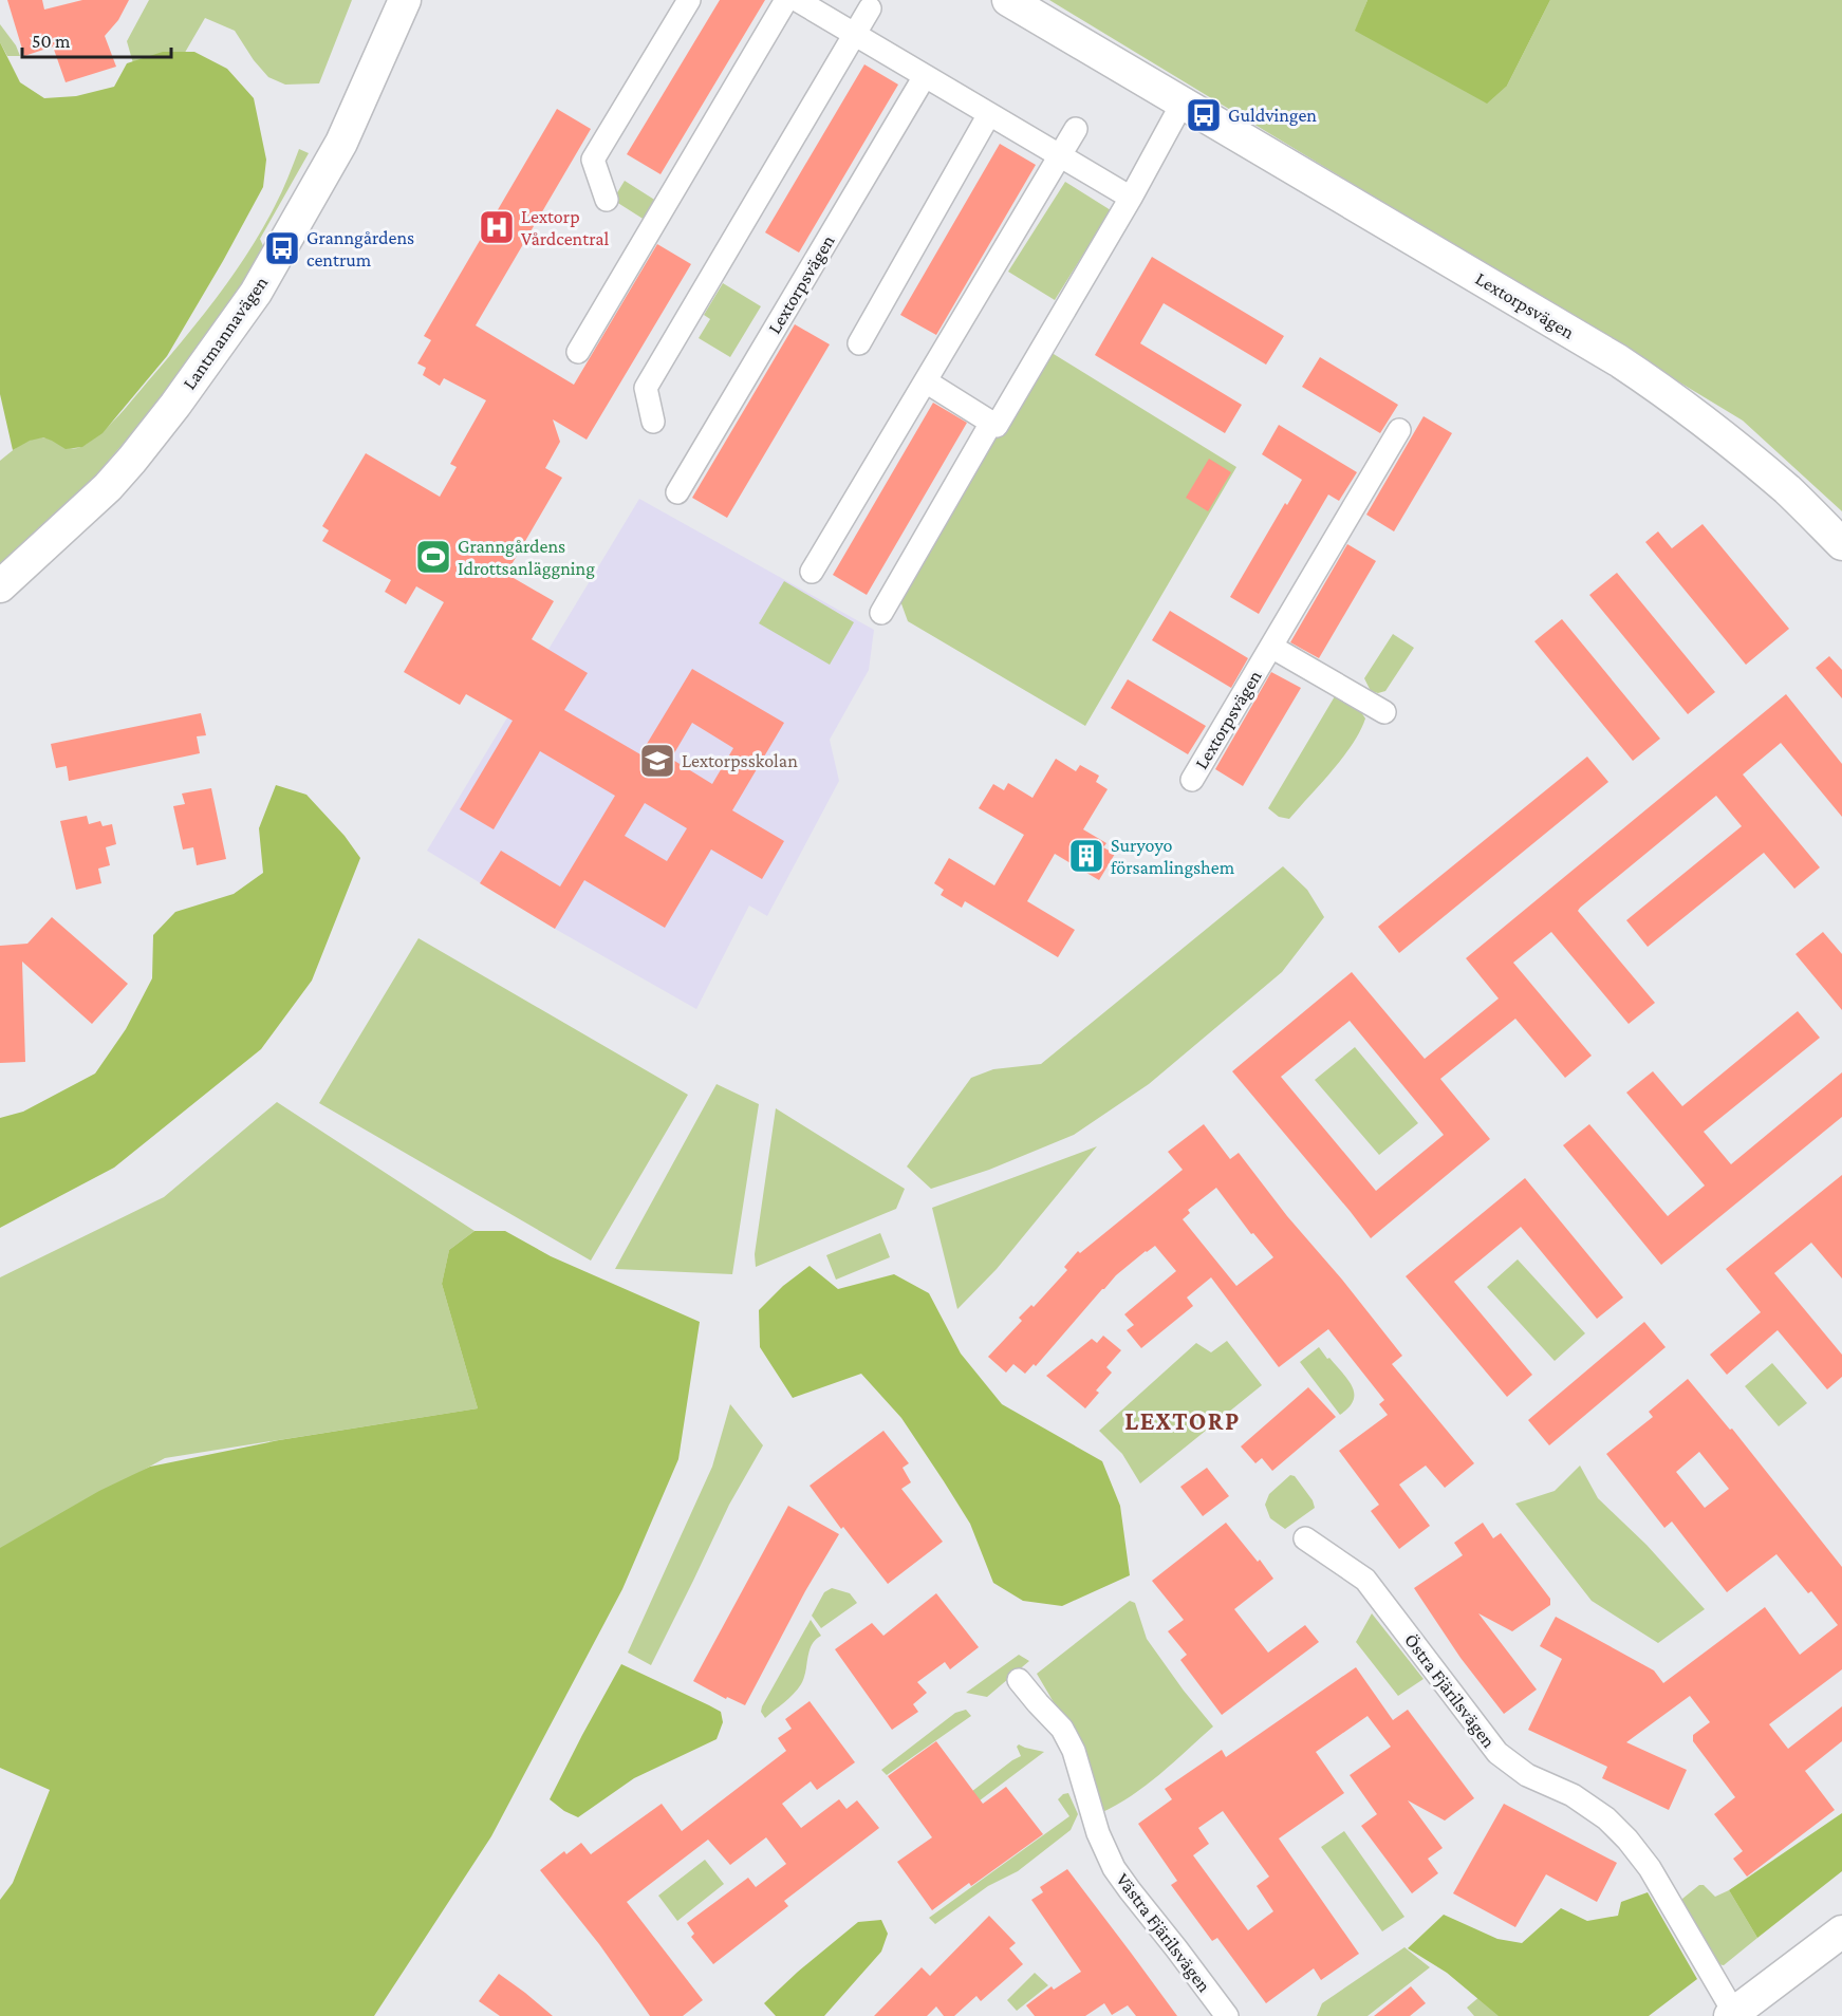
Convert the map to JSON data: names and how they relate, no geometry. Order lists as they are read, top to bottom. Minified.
{"streets":{"street":["Lextorpsvägen","Lantmannavägen","Östra Fjärilsvägen","Västra Fjärilsvägen"]},"districts":["LEXTORP"],"places":{"bus stop":["Guldvingen","Granngårdens centrum"],"hospital":["Lextorp Vårdcentral"],"sports":["Granngårdens Idrottsanläggning"],"school or university":["Lextorpsskolan"],"building":["Suryoyo församlingshem"]},"scale_bar":"50 m"}
